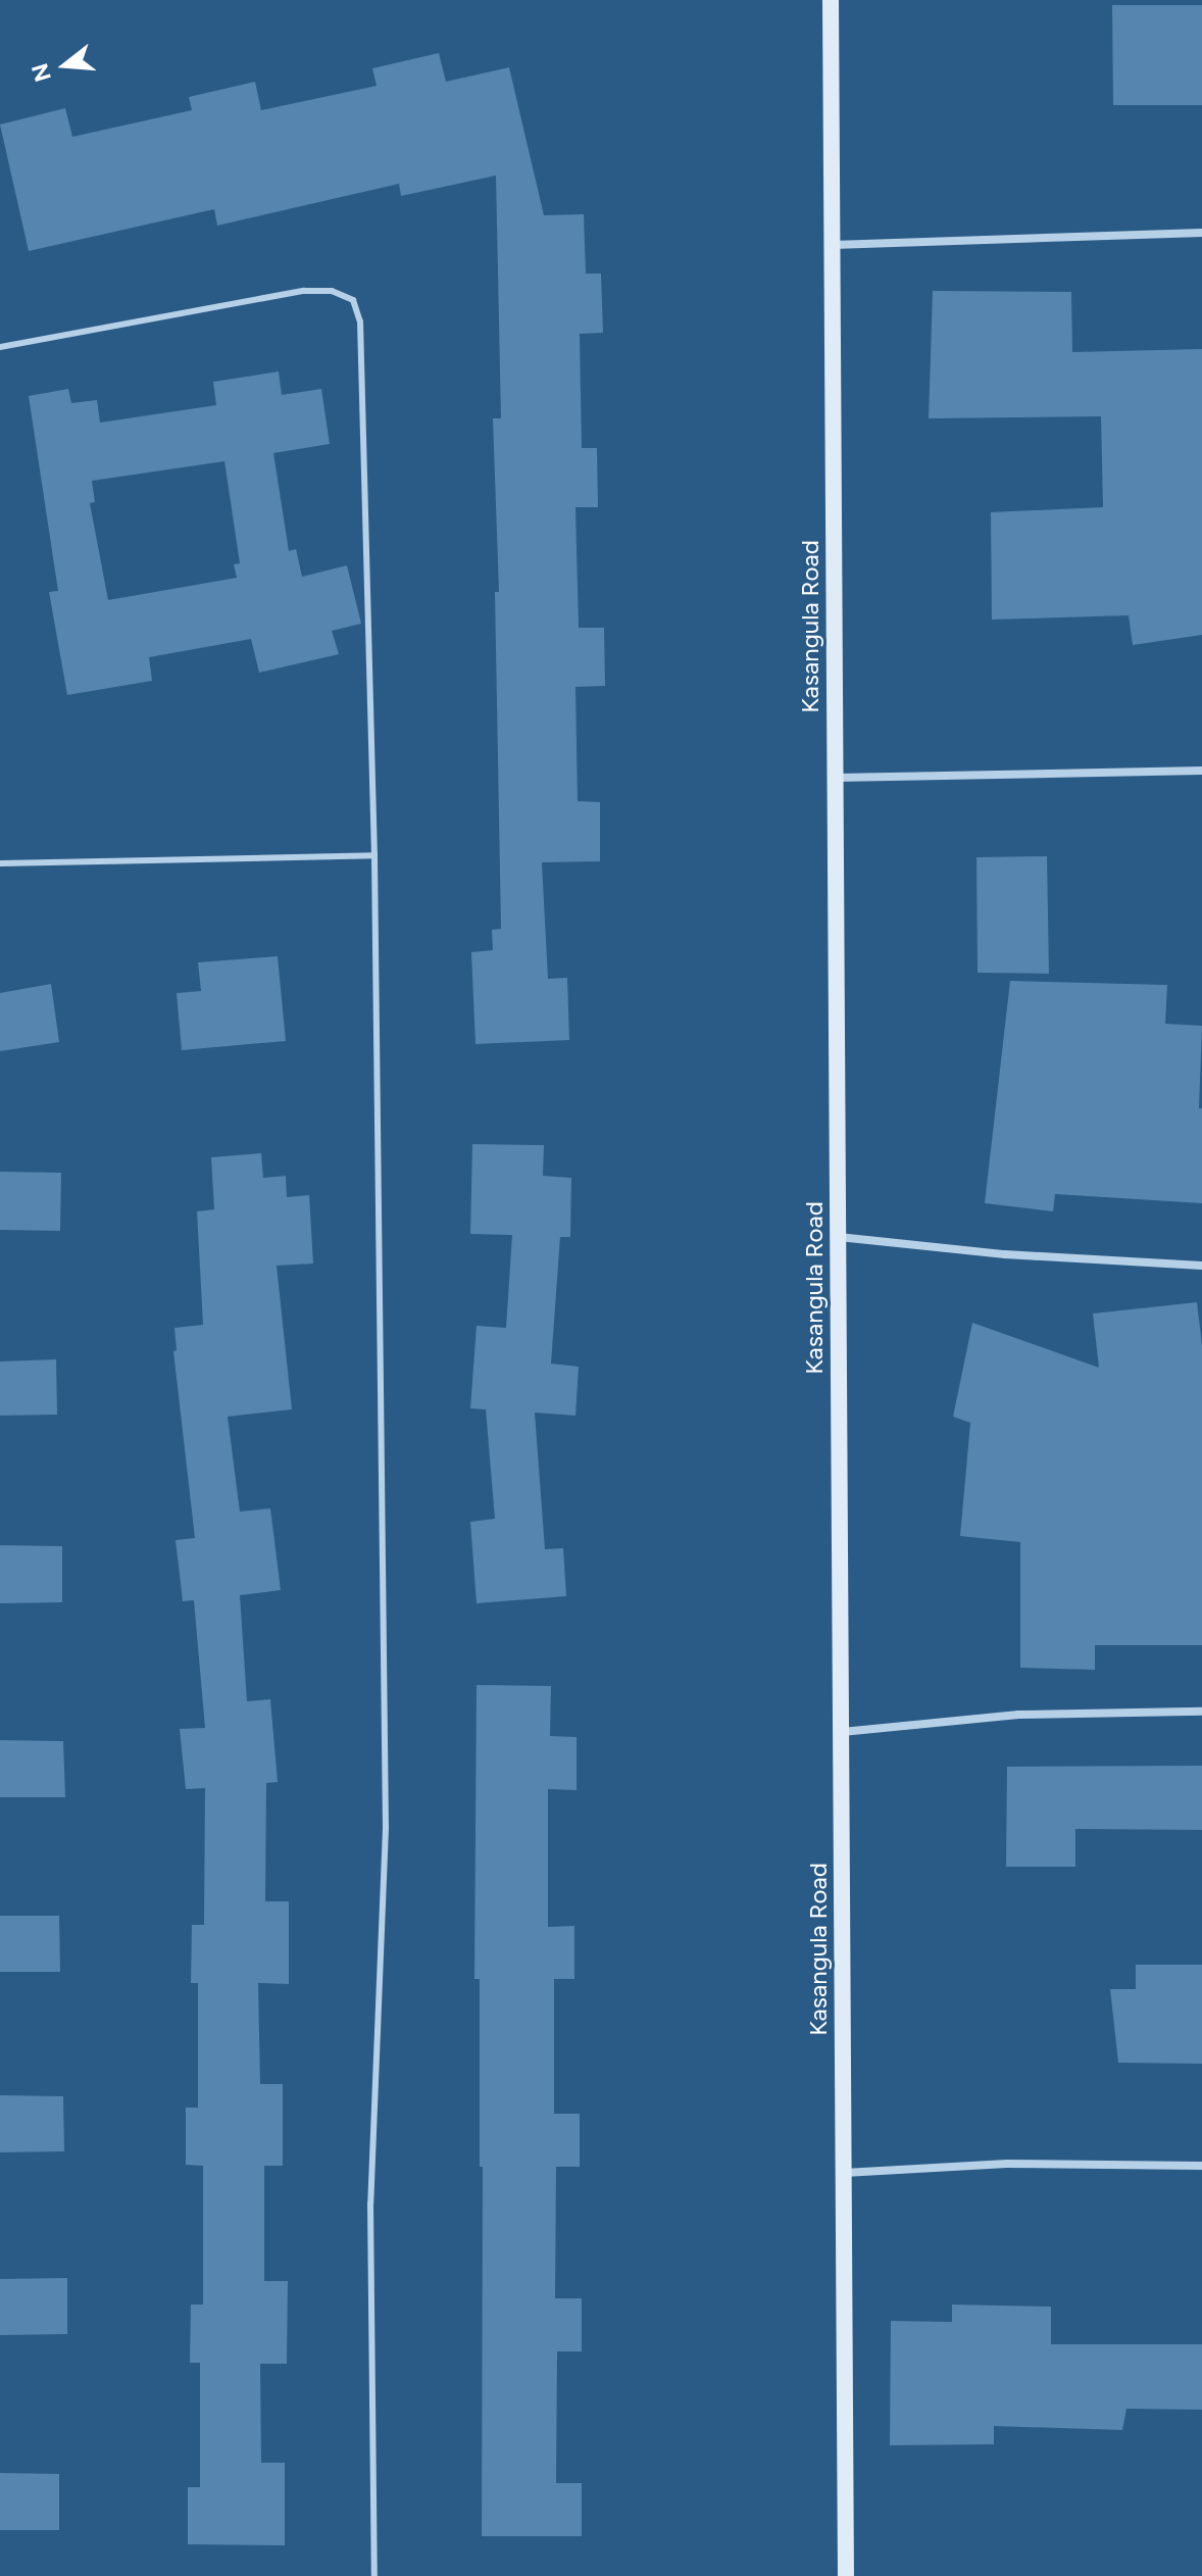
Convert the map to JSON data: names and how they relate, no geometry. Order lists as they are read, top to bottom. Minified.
{"streets":{"main road":["Kasangula Road"]},"north":"left"}
